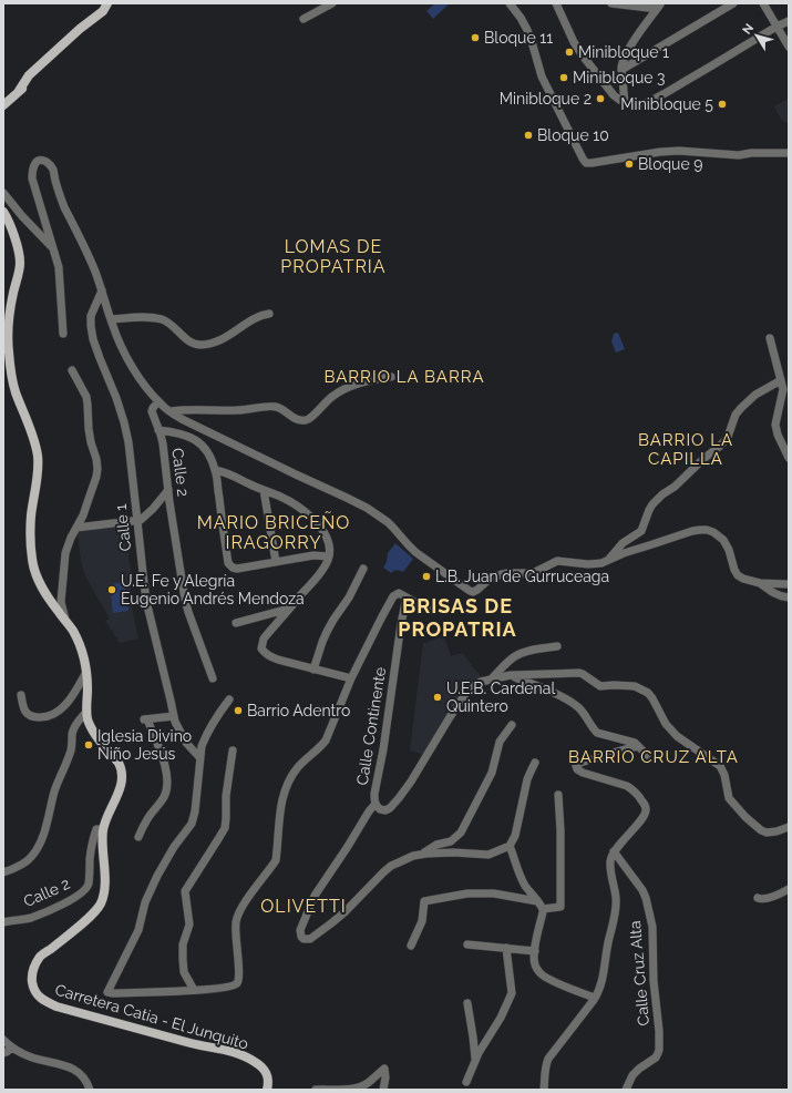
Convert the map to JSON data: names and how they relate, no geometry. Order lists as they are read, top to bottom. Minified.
{"streets":{"main road":["Carretera Catia - El Junquito"],"street":["Calle 2","Calle 1","Calle Continente","Calle Cruz Alta"]},"crossings":[["Calle 2","Carretera Catia - El Junquito"]],"districts":["LOMAS DE PROPATRIA","BARRIO LA BARRA","BARRIO LA CAPILLA","MARIO BRICEÑO IRAGORRY","BRISAS DE PROPATRIA","BARRIO CRUZ ALTA","OLIVETTI"],"places":["Bloque 11","Minibloque 1","Minibloque 3","Minibloque 2","Minibloque 5","Bloque 10","Bloque 9","L.B. Juan de Gurruceaga","U.E. Fe y Alegría Eugenio Andrés Mendoza","U.E.B. Cardenal Quintero","Barrio Adentro","Iglesia Divino Niño Jesús"],"north":"top left"}
